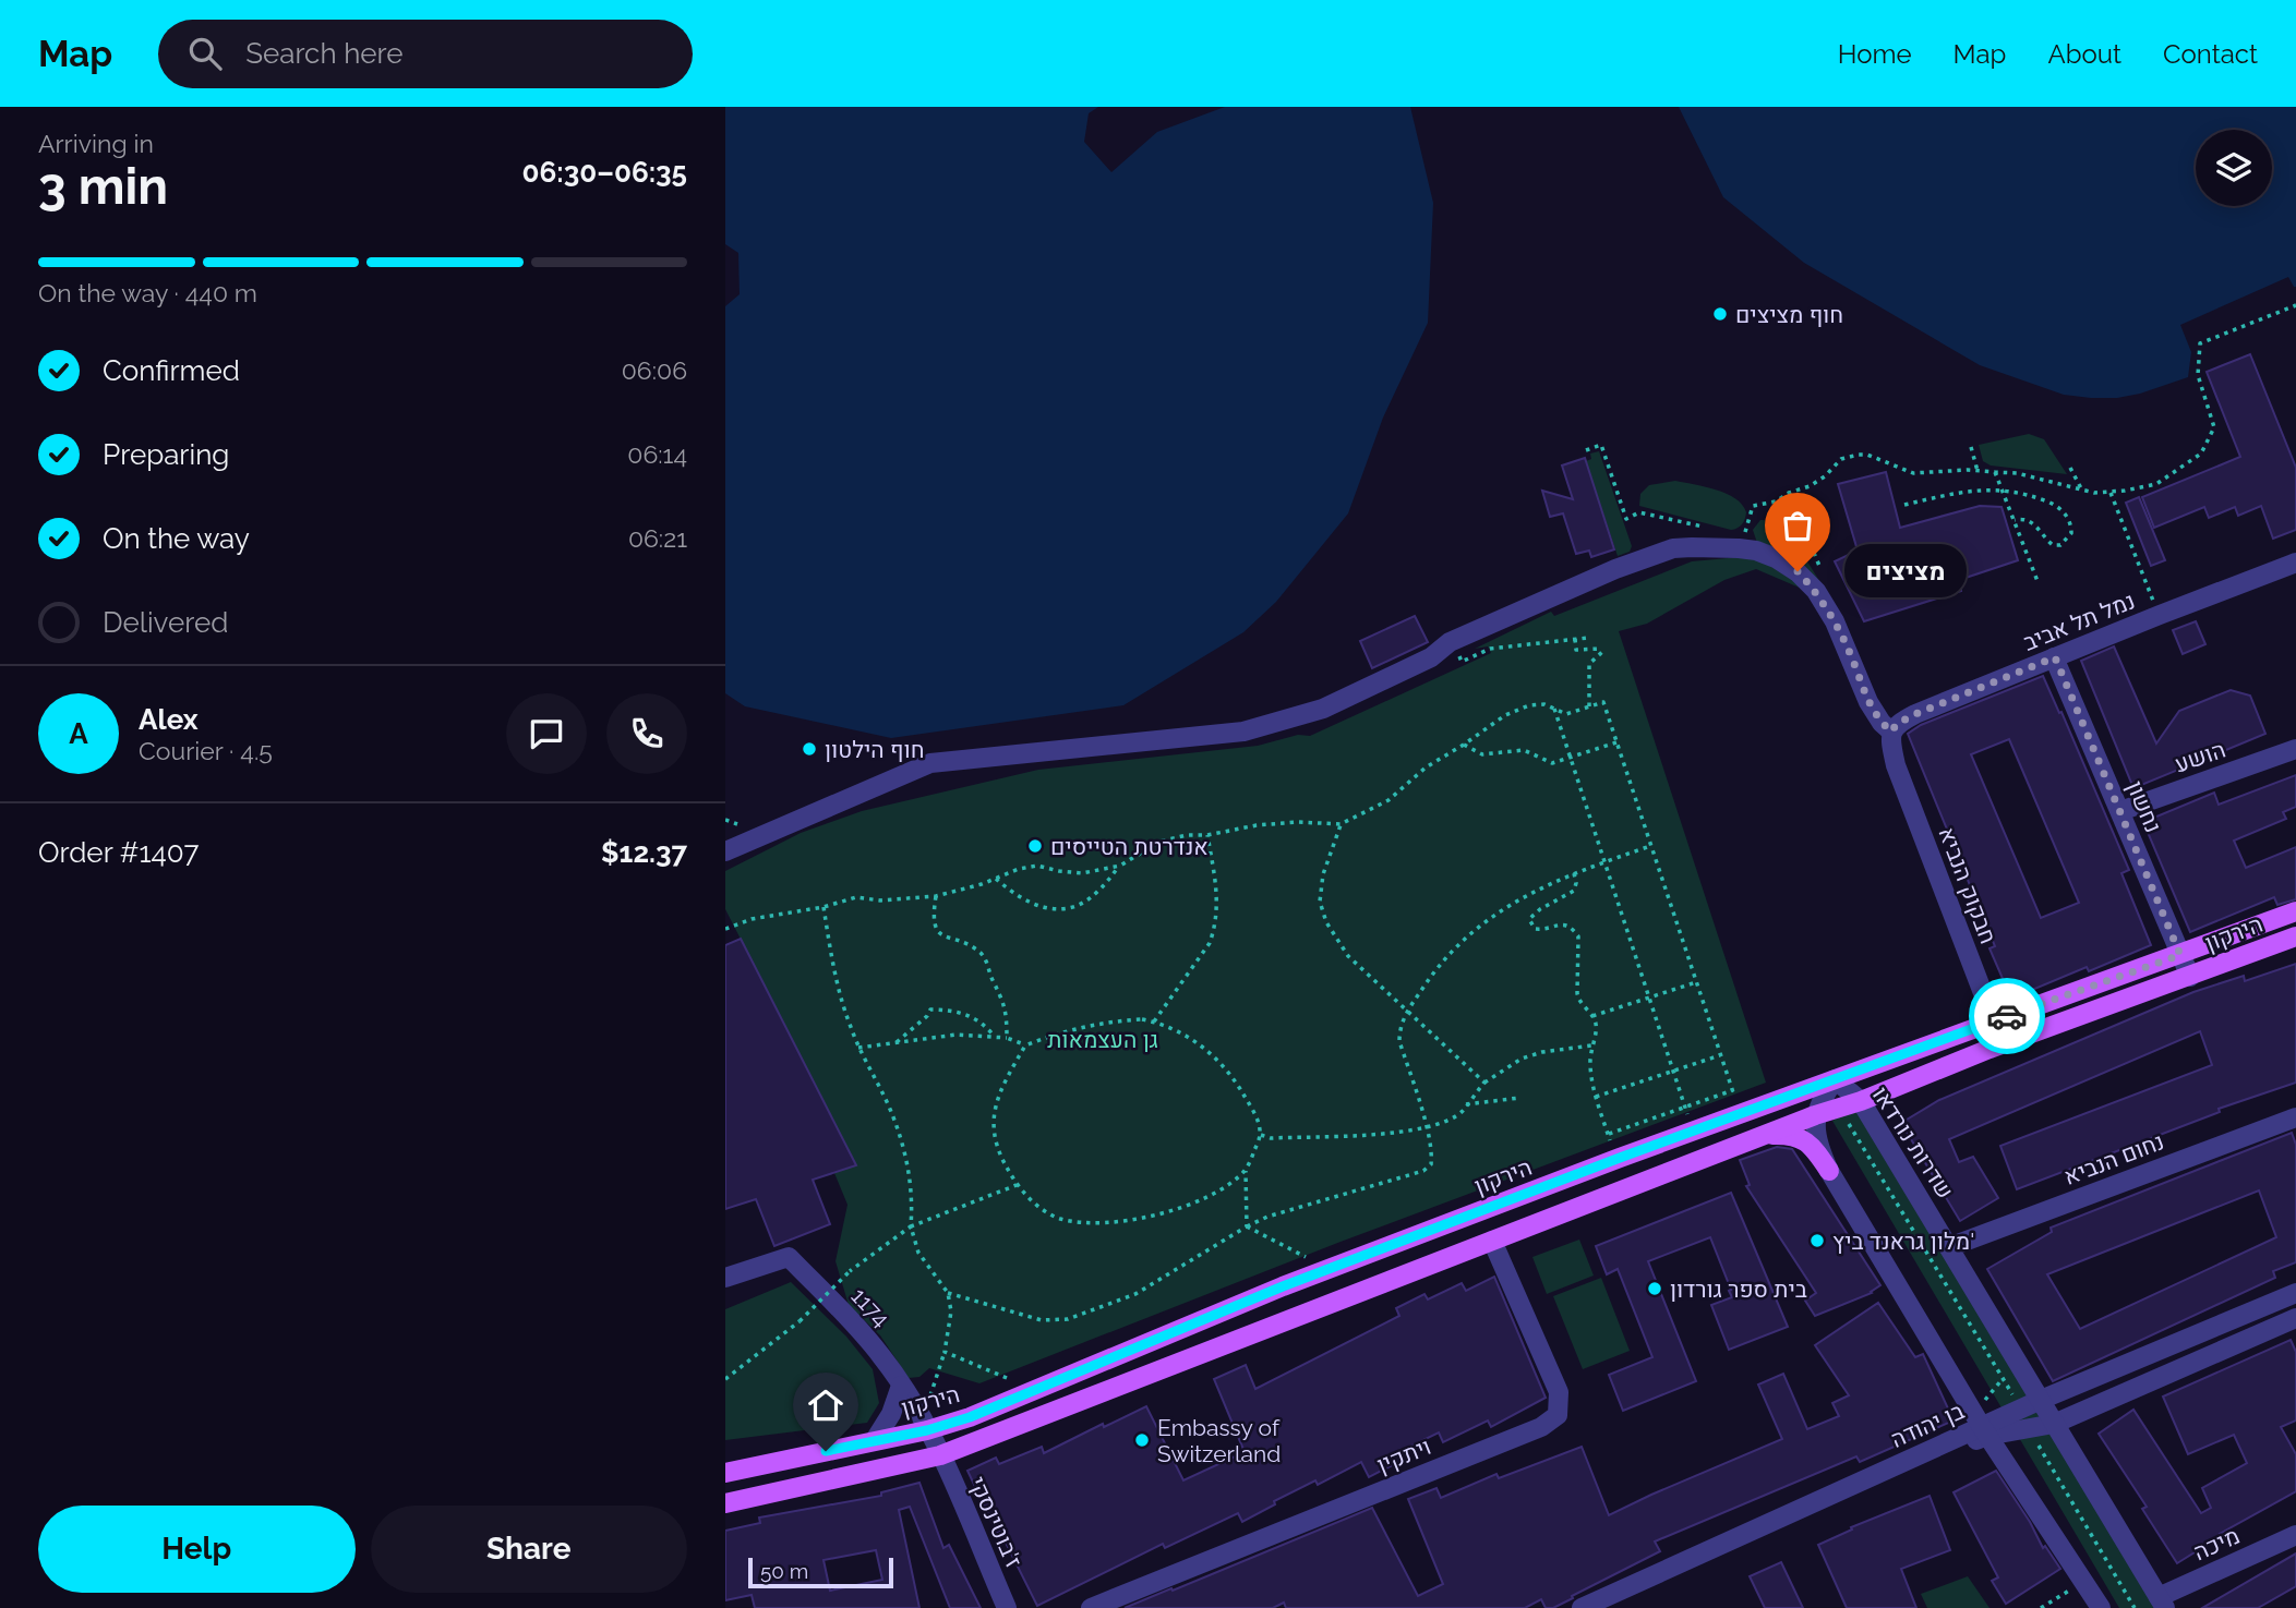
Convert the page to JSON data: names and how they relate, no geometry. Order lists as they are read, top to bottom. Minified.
{"streets":{"main road":["הירקון"],"street":["נמל תל אביב","הושע","נחשון","חבקוק הנביא","שדרות נורדאו","נחום הנביא","1174","בן יהודה","ויתקין","ז'בוטינסקי","מיכה"]},"crossings":[["נמל תל אביב","נחשון"],["נמל תל אביב","חבקוק הנביא"],["הושע","נחשון"],["נחשון","הירקון"],["חבקוק הנביא","הירקון"],["הירקון","שדרות נורדאו"],["הירקון","1174"],["הירקון","ויתקין"],["הירקון","ז'בוטינסקי"],["שדרות נורדאו","נחום הנביא"],["שדרות נורדאו","בן יהודה"],["שדרות נורדאו","מיכה"],["1174","ז'בוטינסקי"]],"parks":["גן העצמאות"],"places":["חוף מציצים","מציצים","חוף הילטון","אנדרטת הטייסים","מלון גראנד ביץ'","בית ספר גורדון","Embassy of Switzerland"],"scale_bar":"50 m","page":{"header":"Map","search":"Search here","nav":["Home","Map","About","Contact"],"heading":["3 min","Arriving in","06:30–06:35"],"panel":["Alex","Courier · 4.5","Order #1407","$12.37"],"bar":"On the way · 440 m","list":[["Confirmed","06:06"],["Preparing","06:14"],["On the way","06:21"],"Delivered"],"bubble":"מציצים","round":"A","buttons":["Help","Share"],"scale":"50 m"}}
